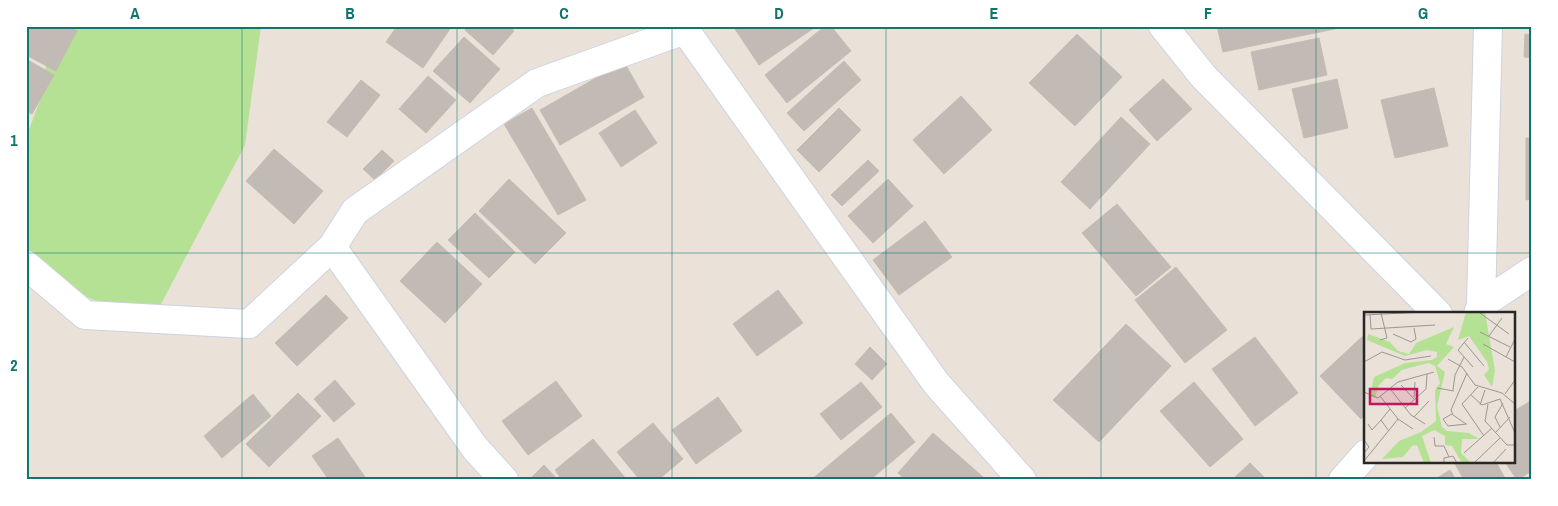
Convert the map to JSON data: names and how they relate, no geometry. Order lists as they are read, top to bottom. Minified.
{"grid":{"columns":["A","B","C","D","E","F","G"],"rows":["1","2"]}}
